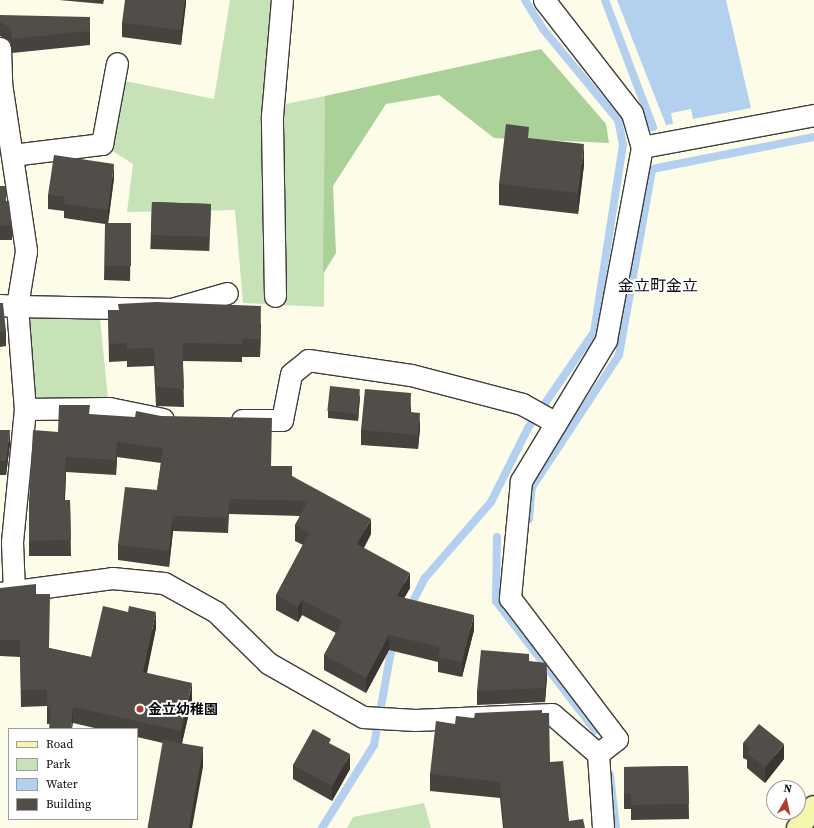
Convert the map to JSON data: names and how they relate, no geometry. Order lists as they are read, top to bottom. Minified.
{"districts":["金立町金立"],"places":["金立幼稚園"],"legend":["Road","Park","Water","Building"],"north":"top"}
